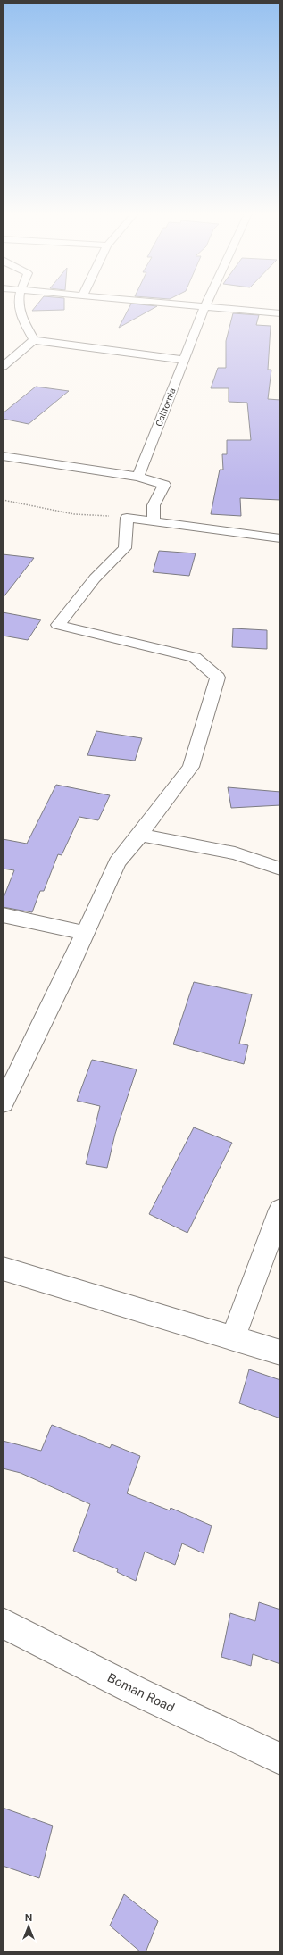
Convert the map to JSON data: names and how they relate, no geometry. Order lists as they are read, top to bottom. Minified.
{"streets":{"street":["California","Boman Road"]},"north":"top"}
